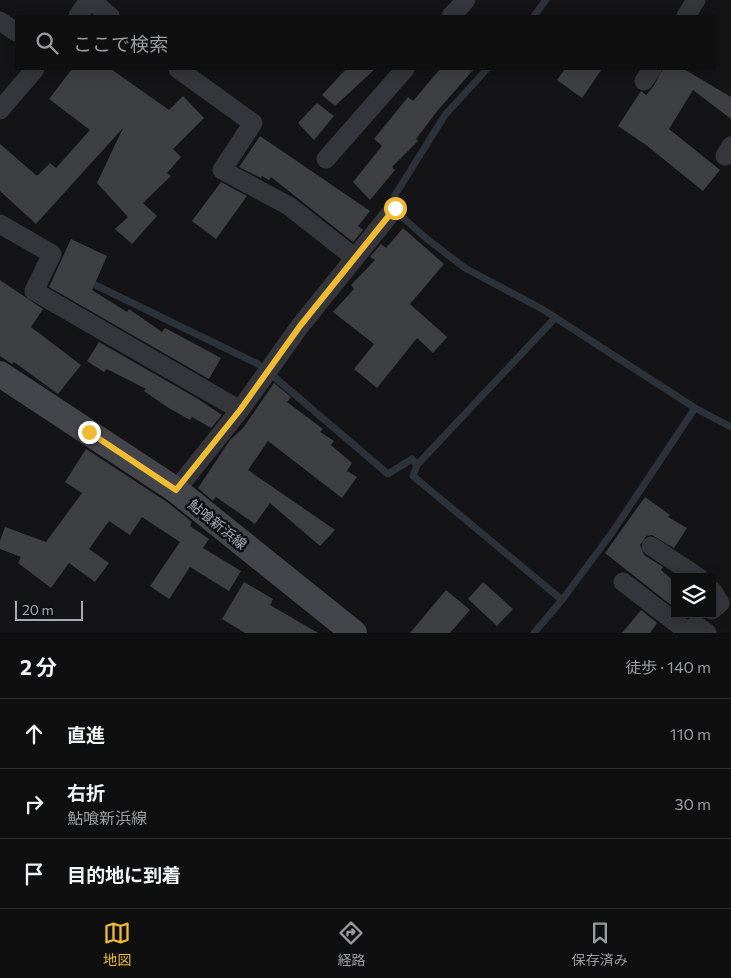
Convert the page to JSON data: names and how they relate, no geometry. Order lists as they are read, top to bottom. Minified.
{"streets":{"main road":["鮎喰新浜線"]},"scale_bar":"20 m","page":{"search":"ここで検索","scale":"20 m","heading":["2 分","徒歩 · 140 m"],"list":[["直進","110 m"],["右折","鮎喰新浜線","30 m"],"目的地に到着"],"nav":["地図","経路","保存済み"]}}
